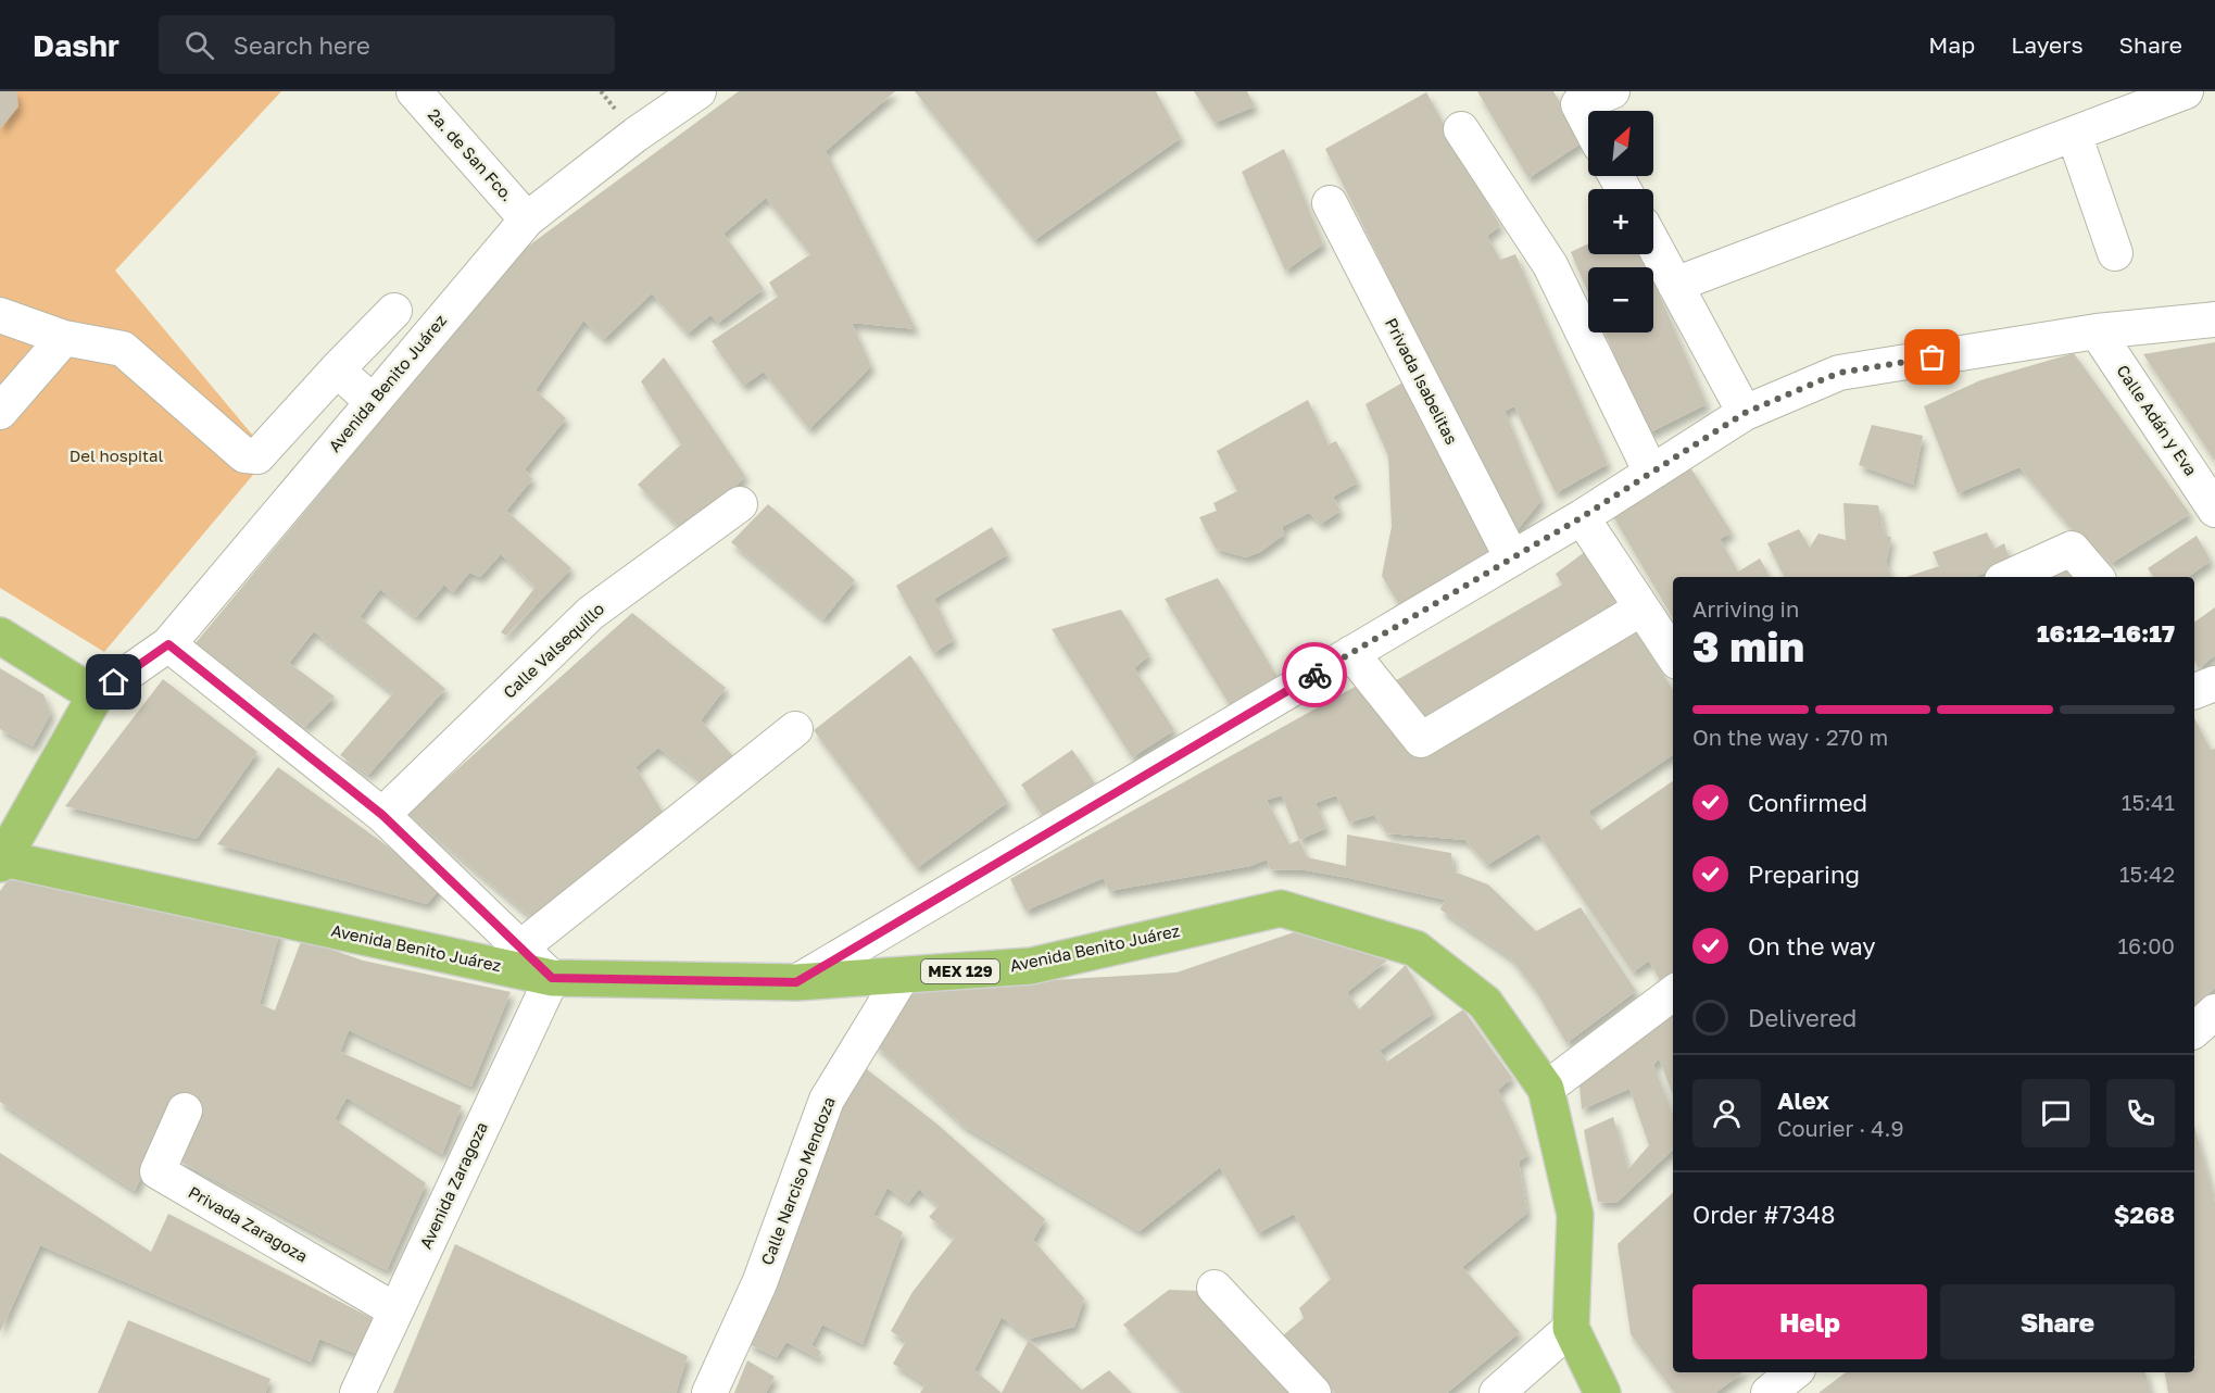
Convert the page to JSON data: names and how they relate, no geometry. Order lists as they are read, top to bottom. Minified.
{"streets":{"main road":["Avenida Benito Juárez","MEX 129"],"street":["2a. de San Fco.","Privada Isabelitas","Calle Adán y Eva","Calle Valsequillo","Calle Narciso Mendoza","Avenida Zaragoza","Privada Zaragoza"]},"crossings":[["2a. de San Fco.","Avenida Benito Juárez"],["Avenida Benito Juárez","Calle Narciso Mendoza"],["Avenida Benito Juárez","Avenida Zaragoza"],["Avenida Zaragoza","Privada Zaragoza"]],"parks":["Del hospital"],"north":"top right","page":{"header":"Dashr","search":"Search here","nav":["Map","Layers","Share"],"map_buttons":["+","−"],"heading":["3 min","Arriving in","16:12–16:17"],"panel":["Alex","Courier · 4.9","Order #7348","$268"],"bar":"On the way · 270 m","list":[["Confirmed","15:41"],["Preparing","15:42"],["On the way","16:00"],"Delivered"],"buttons":["Help","Share"]}}
